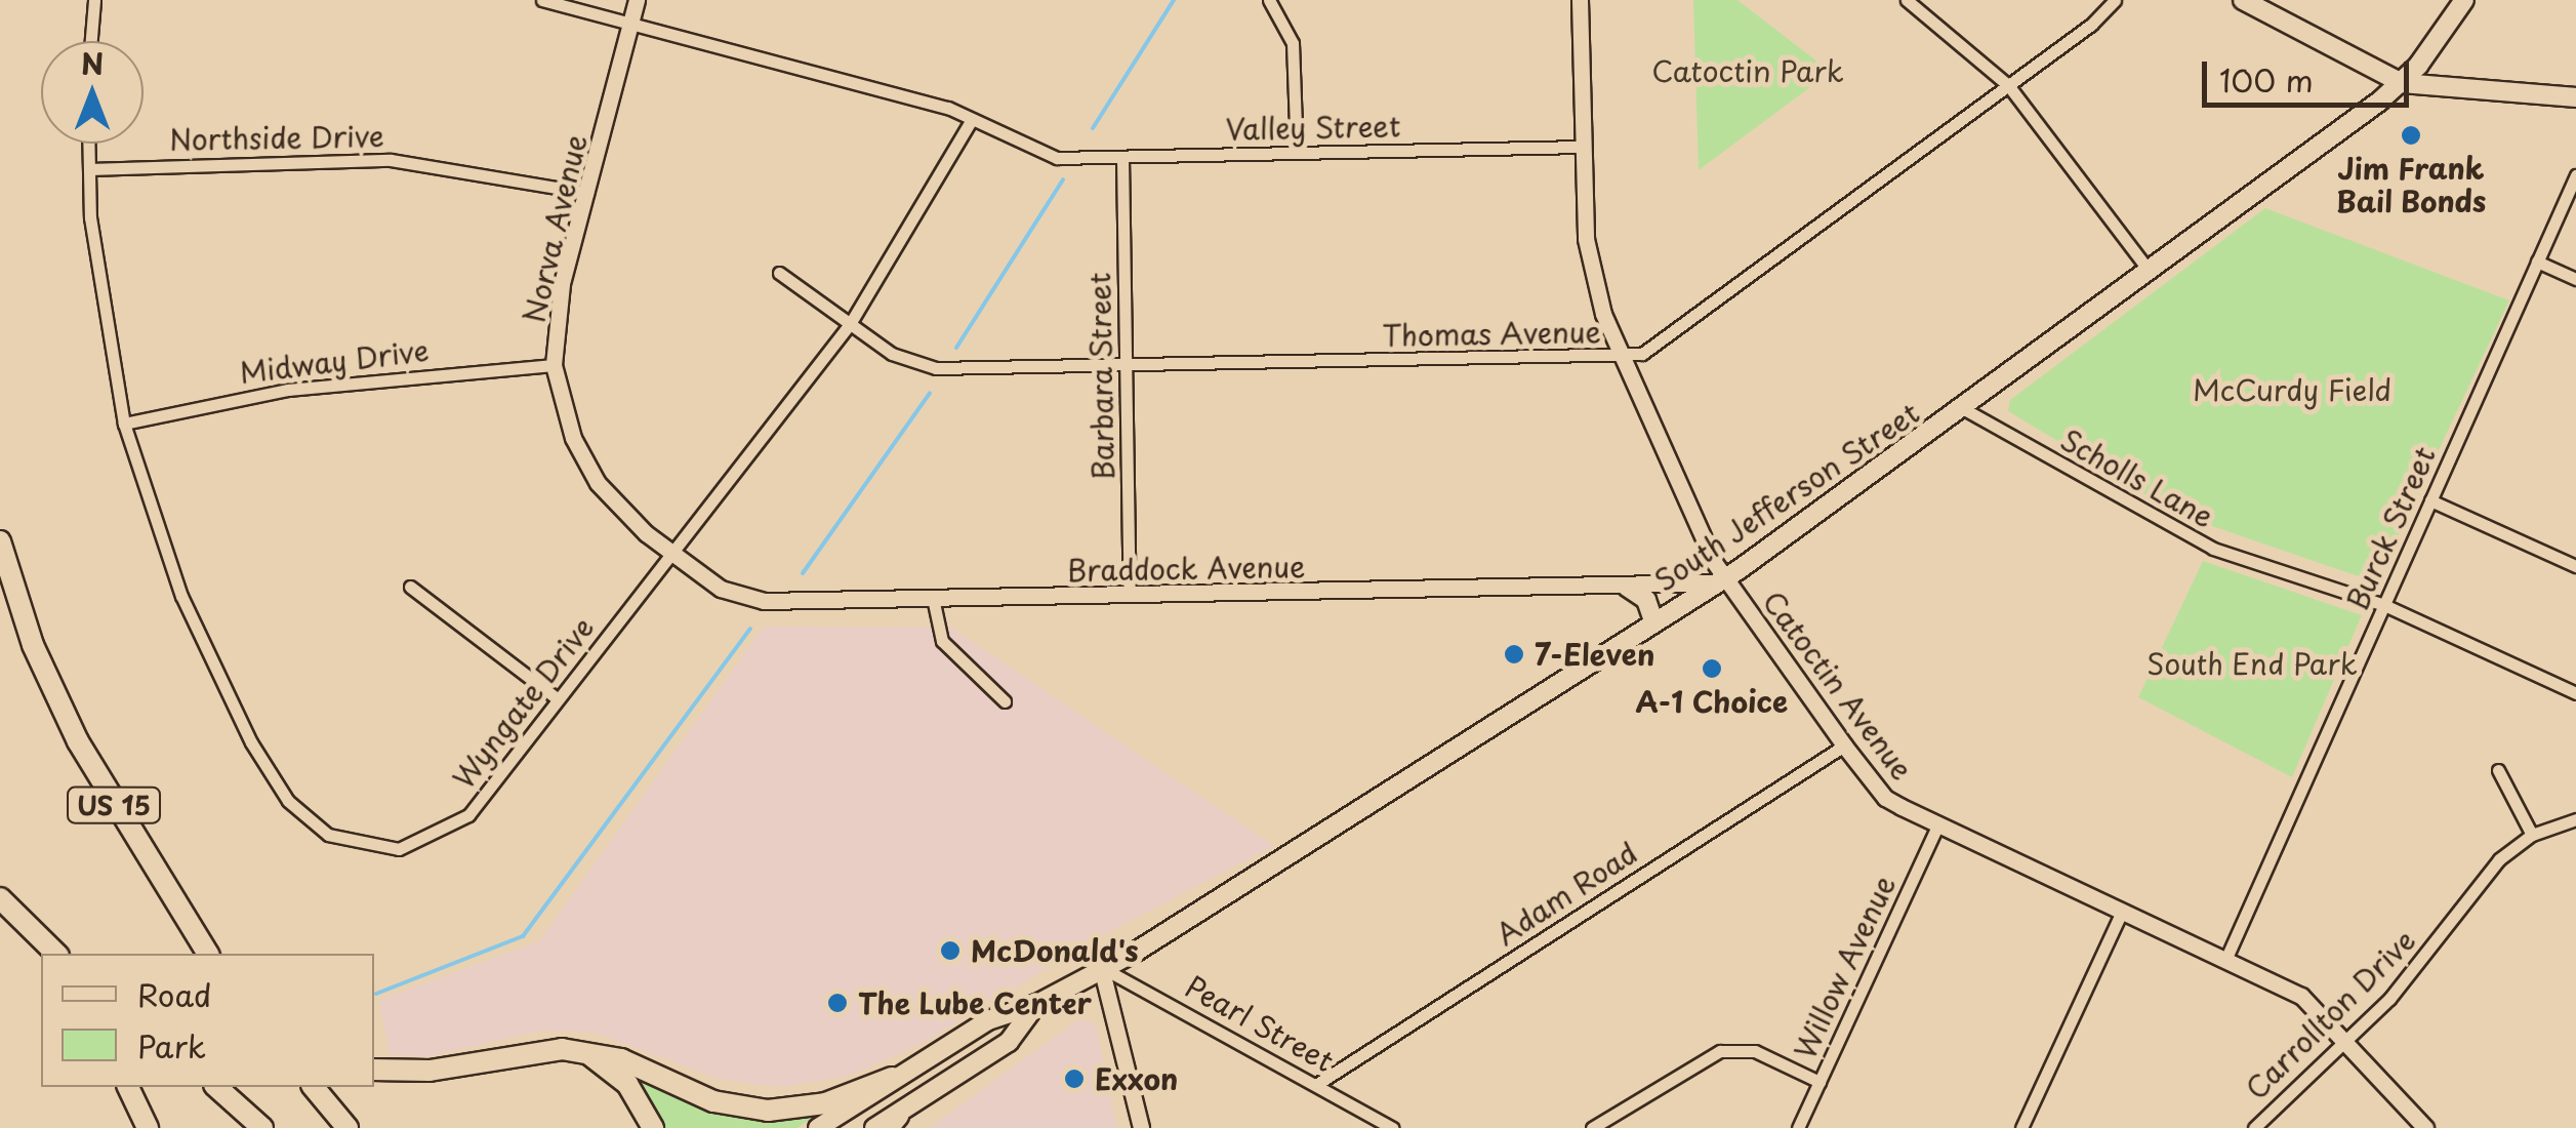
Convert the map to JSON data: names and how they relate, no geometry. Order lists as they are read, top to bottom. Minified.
{"streets":{"highway":["US 15"],"main road":["South Jefferson Street"],"street":["Valley Street","Northside Drive","Norva Avenue","Thomas Avenue","Midway Drive","Barbara Street","Scholls Lane","Burck Street","Braddock Avenue","Catoctin Avenue","Wyngate Drive","Adam Road","Willow Avenue","Carrollton Drive","Pearl Street"]},"crossings":[["Valley Street","Barbara Street"],["Valley Street","Catoctin Avenue"],["Valley Street","Wyngate Drive"],["Northside Drive","Norva Avenue"],["Northside Drive","Wyngate Drive"],["Norva Avenue","Midway Drive"],["Norva Avenue","Braddock Avenue"],["Norva Avenue","Wyngate Drive"],["Thomas Avenue","Barbara Street"],["Thomas Avenue","Catoctin Avenue"],["Thomas Avenue","Wyngate Drive"],["Midway Drive","Wyngate Drive"],["Barbara Street","Braddock Avenue"],["Scholls Lane","South Jefferson Street"],["Scholls Lane","Burck Street"],["South Jefferson Street","Braddock Avenue"],["South Jefferson Street","Catoctin Avenue"],["South Jefferson Street","Pearl Street"],["Burck Street","Catoctin Avenue"],["Braddock Avenue","Catoctin Avenue"],["Braddock Avenue","Wyngate Drive"],["Catoctin Avenue","Adam Road"],["Catoctin Avenue","Willow Avenue"],["Catoctin Avenue","Carrollton Drive"],["Adam Road","Pearl Street"]],"parks":["Catoctin Park","McCurdy Field","South End Park"],"places":["Jim Frank Bail Bonds","7-Eleven","A-1 Choice","McDonald's","The Lube Center","Exxon"],"legend":["Road","Park"],"scale_bar":"100 m","north":"top"}
